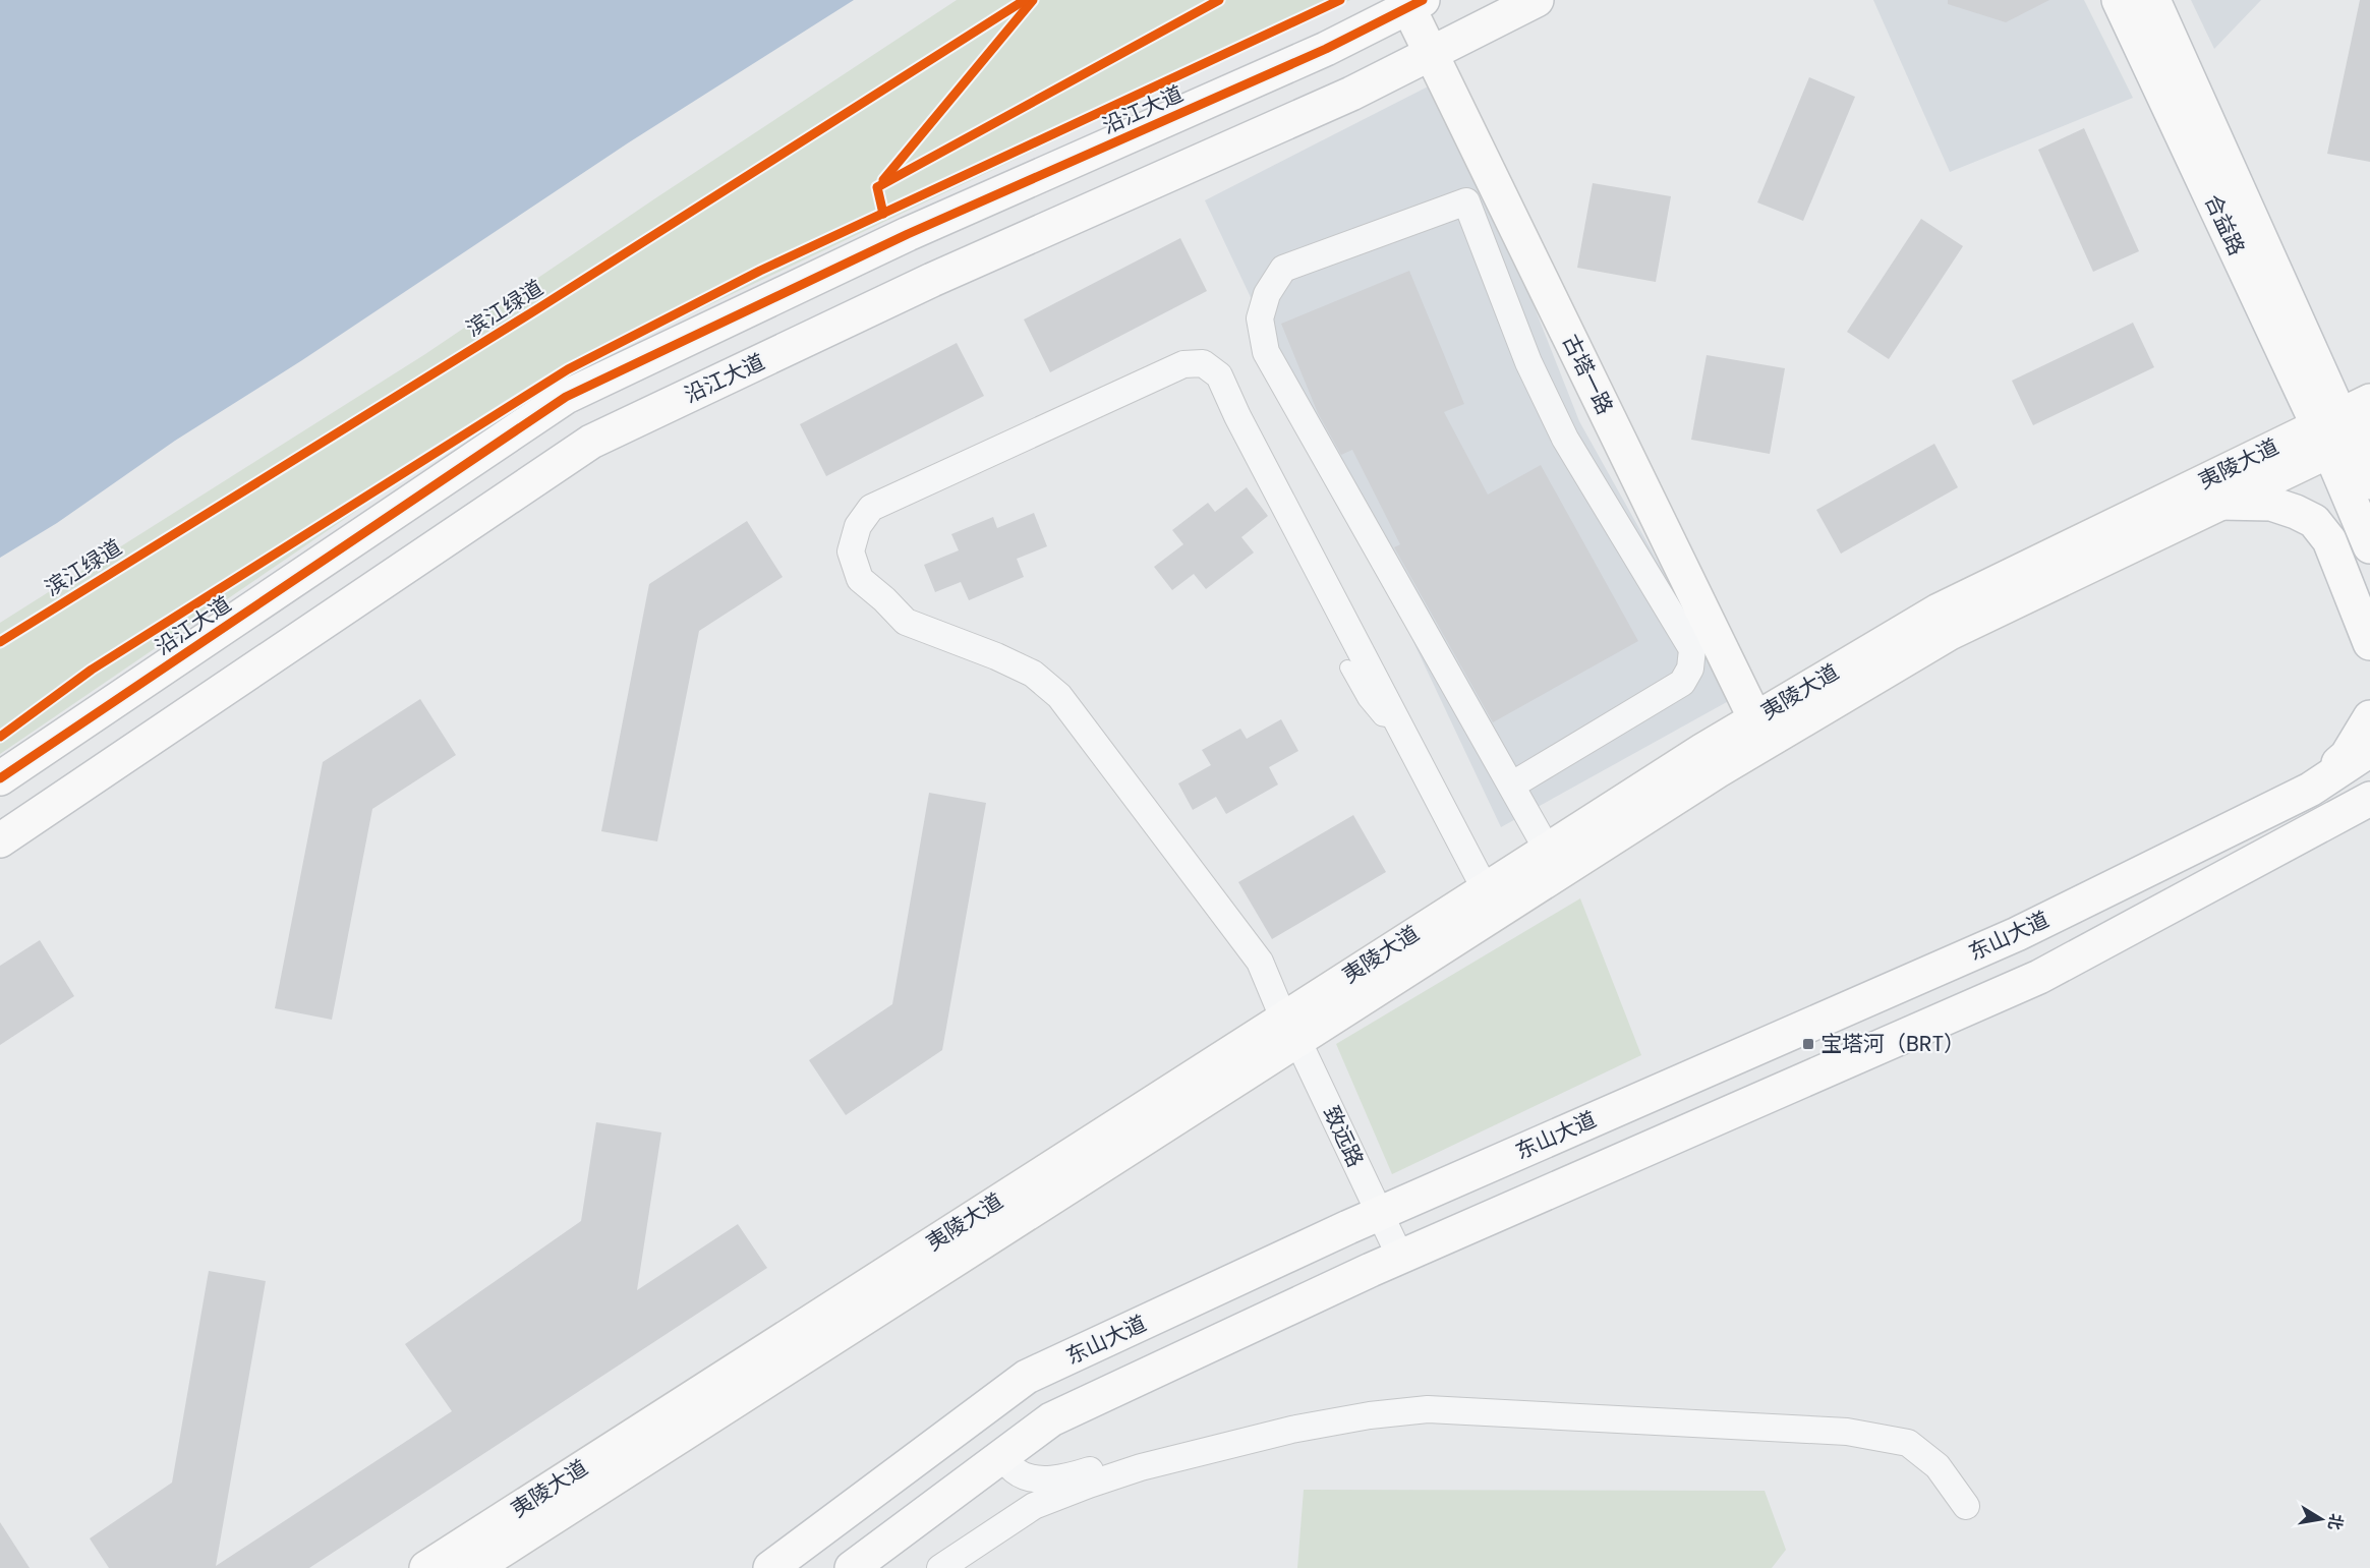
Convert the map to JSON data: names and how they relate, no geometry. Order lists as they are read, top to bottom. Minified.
{"streets":{"main road":["沿江大道","合益路","古塔一路","夷陵大道","东山大道"],"street":["致远路"],"cycle path":["滨江绿道"]},"crossings":[["沿江大道","古塔一路"],["合益路","夷陵大道"],["古塔一路","夷陵大道"],["夷陵大道","致远路"],["东山大道","致远路"]],"places":{"transit":["宝塔河（BRT）"]},"north":"right"}
